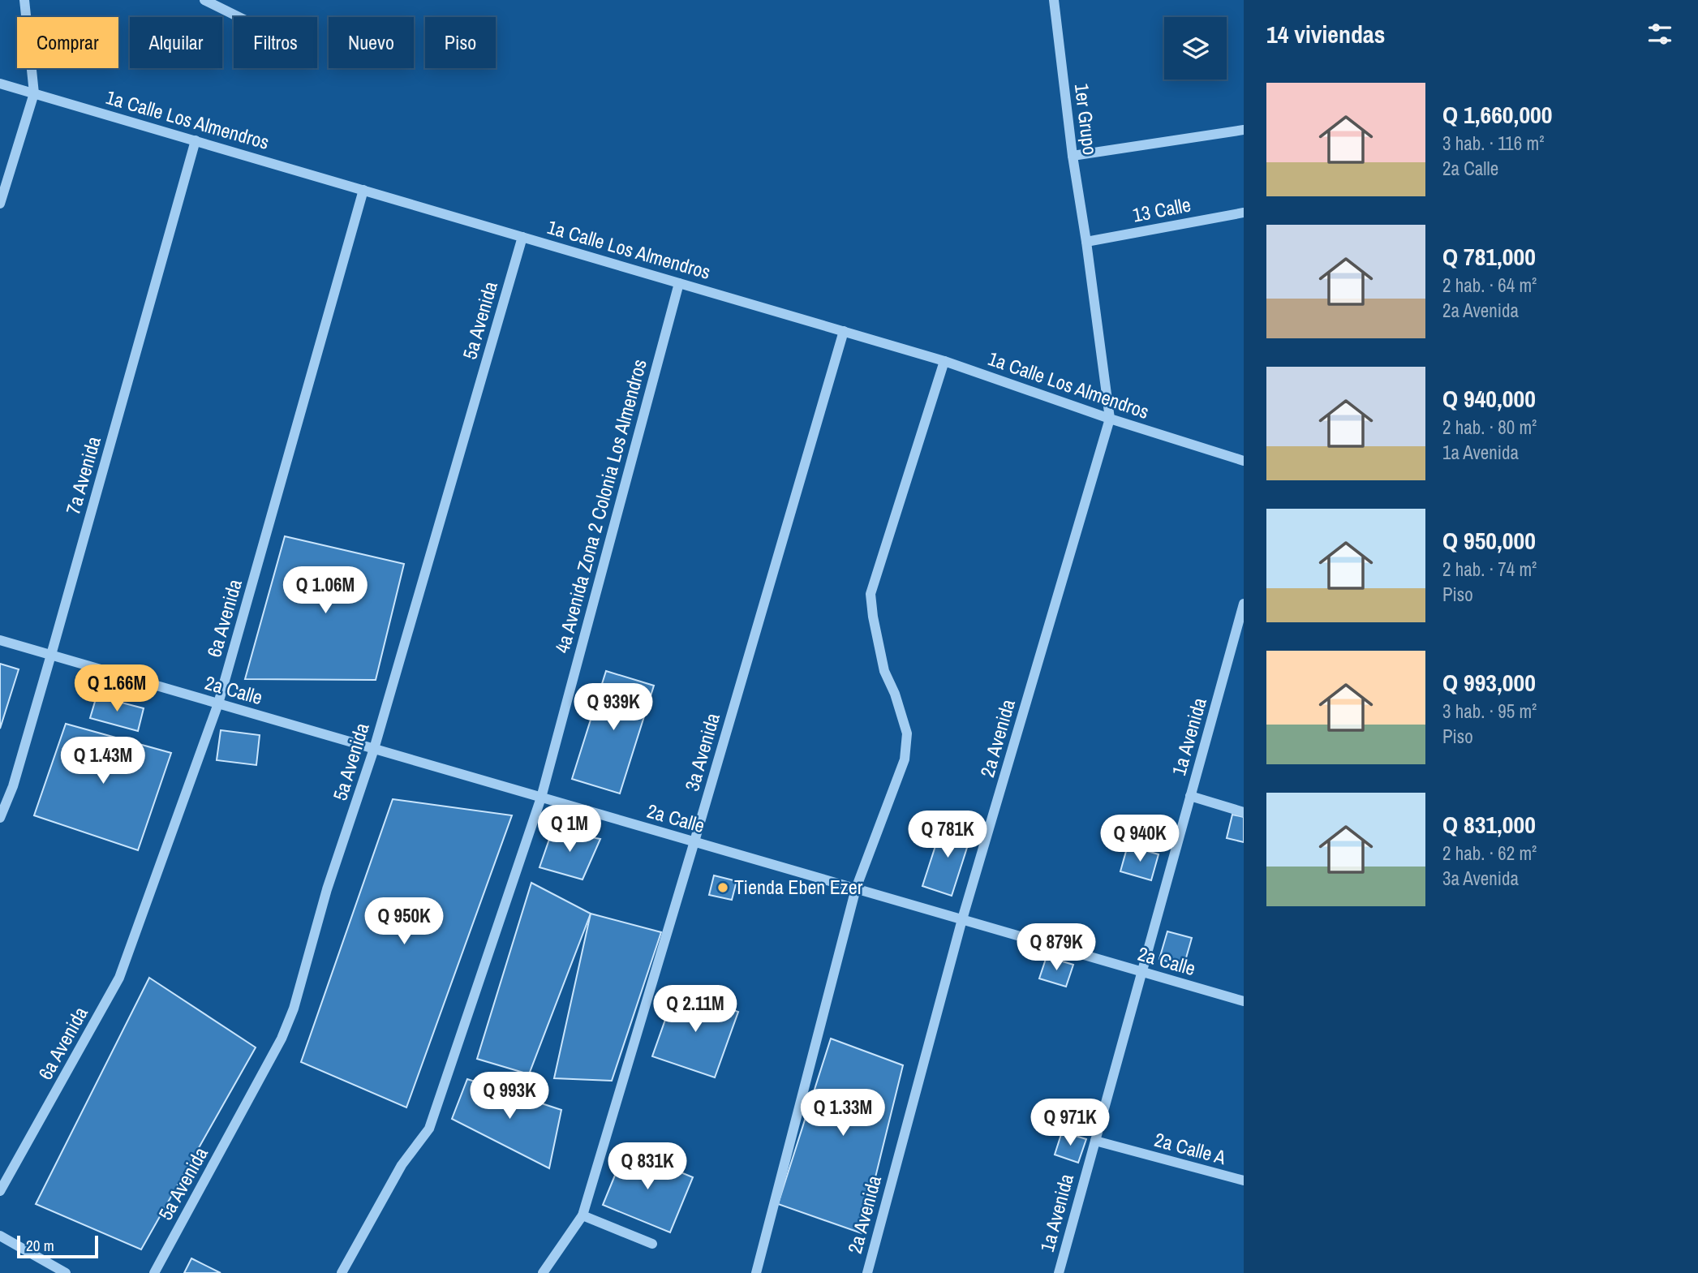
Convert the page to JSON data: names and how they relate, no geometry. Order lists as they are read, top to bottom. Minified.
{"streets":{"street":["1er Grupo","1a Calle Los Almendros","13 Calle","5a Avenida","7a Avenida","4a Avenida Zona 2 Colonia Los Almendros","6a Avenida","2a Calle","1a Avenida","2a Avenida","3a Avenida","2a Calle A"]},"crossings":[["1er Grupo","13 Calle"],["1er Grupo","2a Avenida"],["1a Calle Los Almendros","5a Avenida"],["1a Calle Los Almendros","7a Avenida"],["1a Calle Los Almendros","4a Avenida Zona 2 Colonia Los Almendros"],["1a Calle Los Almendros","6a Avenida"],["1a Calle Los Almendros","2a Avenida"],["1a Calle Los Almendros","3a Avenida"],["13 Calle","2a Avenida"],["5a Avenida","2a Calle"],["7a Avenida","2a Calle"],["4a Avenida Zona 2 Colonia Los Almendros","2a Calle"],["6a Avenida","2a Calle"],["2a Calle","1a Avenida"],["2a Calle","2a Avenida"],["2a Calle","3a Avenida"],["1a Avenida","2a Calle A"]],"places":["Tienda Eben Ezer"],"scale_bar":"20 m","page":{"heading":"14 viviendas","chip":["Comprar","Alquilar","Filtros","Nuevo","Piso"],"list":[{"name":"Q 1,660,000","note":"3 hab. · 116 m² · 2a Calle"},{"name":"Q 781,000","note":"2 hab. · 64 m² · 2a Avenida"},{"name":"Q 940,000","note":"2 hab. · 80 m² · 1a Avenida"},{"name":"Q 950,000","note":"2 hab. · 74 m² · Piso"},{"name":"Q 993,000","note":"3 hab. · 95 m² · Piso"},{"name":"Q 831,000","note":"2 hab. · 62 m² · 3a Avenida"}],"price":["Q 1.06M","Q 1.66M","Q 939K","Q 1.43M","Q 1M","Q 781K","Q 940K","Q 950K","Q 879K","Q 2.11M","Q 993K","Q 1.33M","Q 971K","Q 831K"],"scale":"20 m"}}
